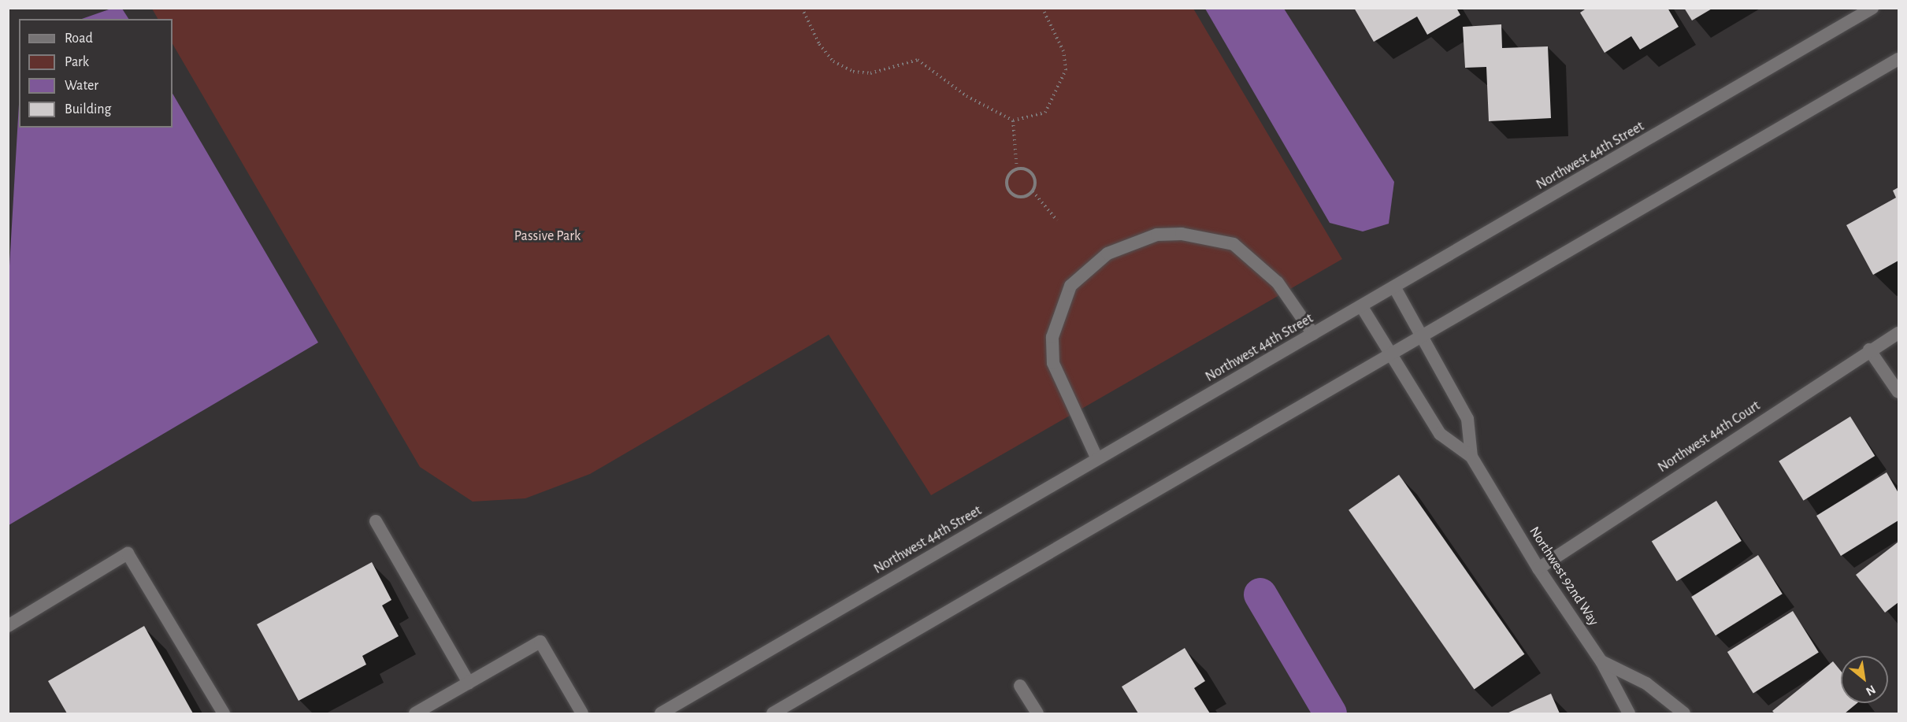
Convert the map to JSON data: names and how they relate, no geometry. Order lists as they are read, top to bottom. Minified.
{"streets":{"street":["Northwest 44th Street","Northwest 44th Court","Northwest 92nd Way"]},"crossings":[["Northwest 44th Street","Northwest 92nd Way"],["Northwest 44th Court","Northwest 92nd Way"]],"parks":["Passive Park"],"legend":["Road","Park","Water","Building"],"north":"bottom right"}
